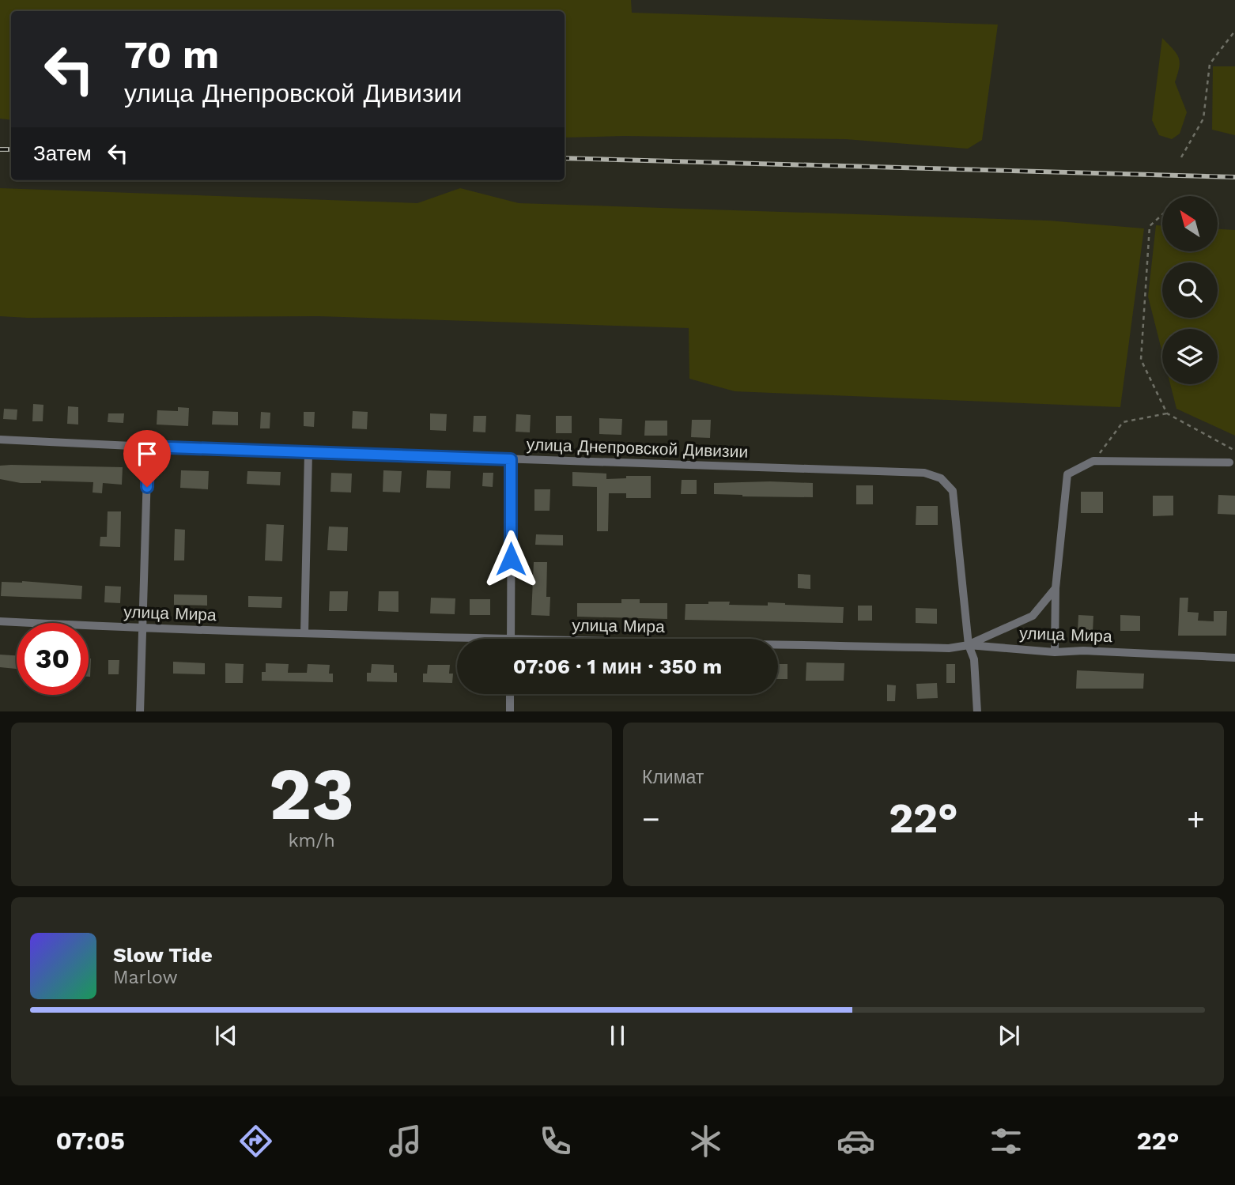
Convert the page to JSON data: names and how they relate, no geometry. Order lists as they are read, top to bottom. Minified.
{"streets":{"street":["улица Днепровской Дивизии","улица Мира"]},"crossings":[["улица Днепровской Дивизии","улица Мира"]],"north":"top left","page":{"turn":["70 m","улица Днепровской Дивизии"],"then":"Затем","limit":"30","trip":"07:06 · 1 мин · 350 m","tile":[["23","km/h"],"Климат"],"heat":["−","22°","+"],"song":["Slow Tide","Marlow"],"tabs":["07:05","22°"]}}
